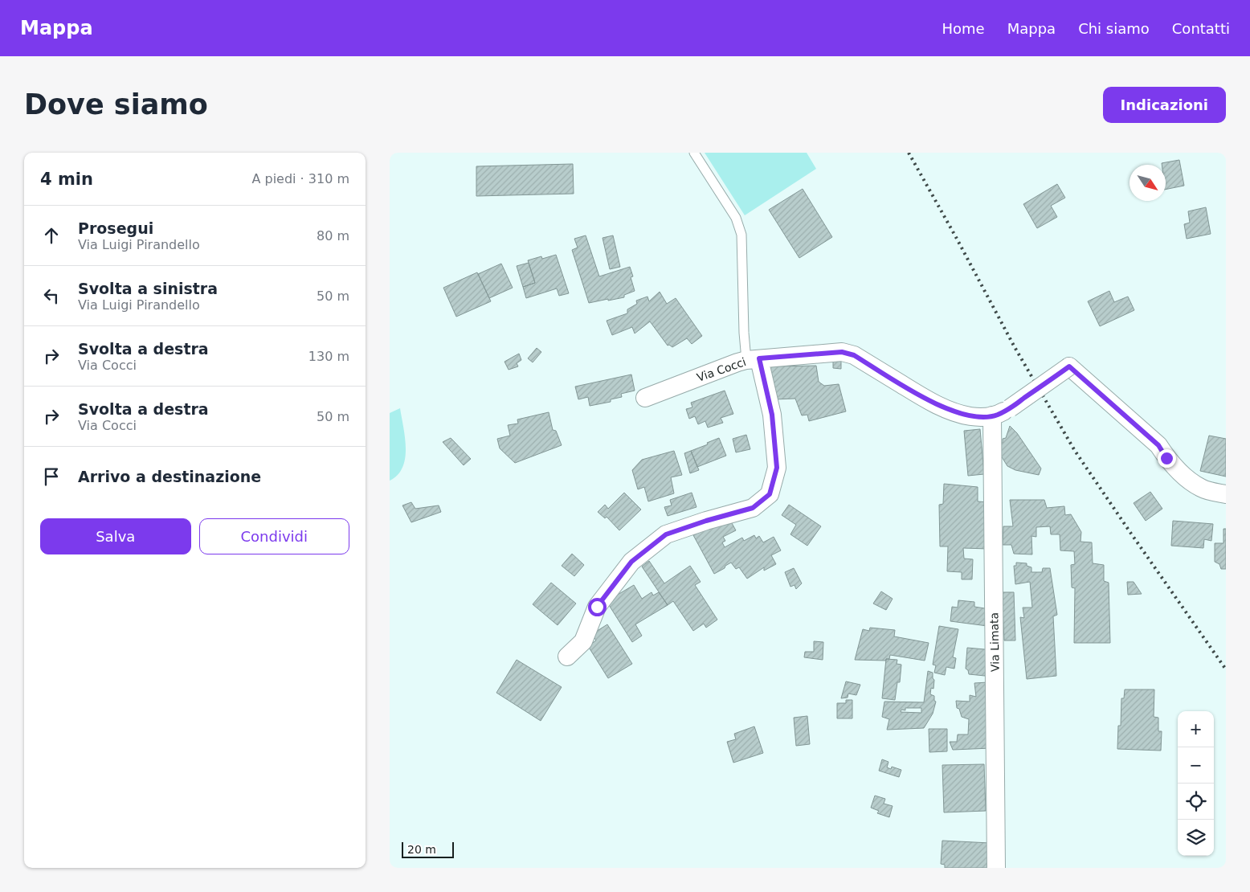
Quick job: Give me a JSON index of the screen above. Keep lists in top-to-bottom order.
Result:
{
  "streets": {
    "street": ["Via Cocci", "Via Limata"]
  },
  "crossings": [
    ["Via Cocci", "Via Limata"]
  ],
  "scale_bar": "20 m",
  "north": "bottom right",
  "page": {
    "header": "Mappa",
    "nav": [
      "Home",
      "Mappa",
      "Chi siamo",
      "Contatti"
    ],
    "buttons": [
      "Indicazioni",
      ["Salva", "Condividi"]
    ],
    "title": "Dove siamo",
    "heading": ["4 min", "A piedi · 310 m"],
    "list": [
      ["Prosegui", "Via Luigi Pirandello", "80 m"],
      ["Svolta a sinistra", "Via Luigi Pirandello", "50 m"],
      ["Svolta a destra", "Via Cocci", "130 m"],
      ["Svolta a destra", "Via Cocci", "50 m"],
      "Arrivo a destinazione"
    ],
    "map_buttons": ["+", "−"],
    "scale": "20 m"
  }
}
